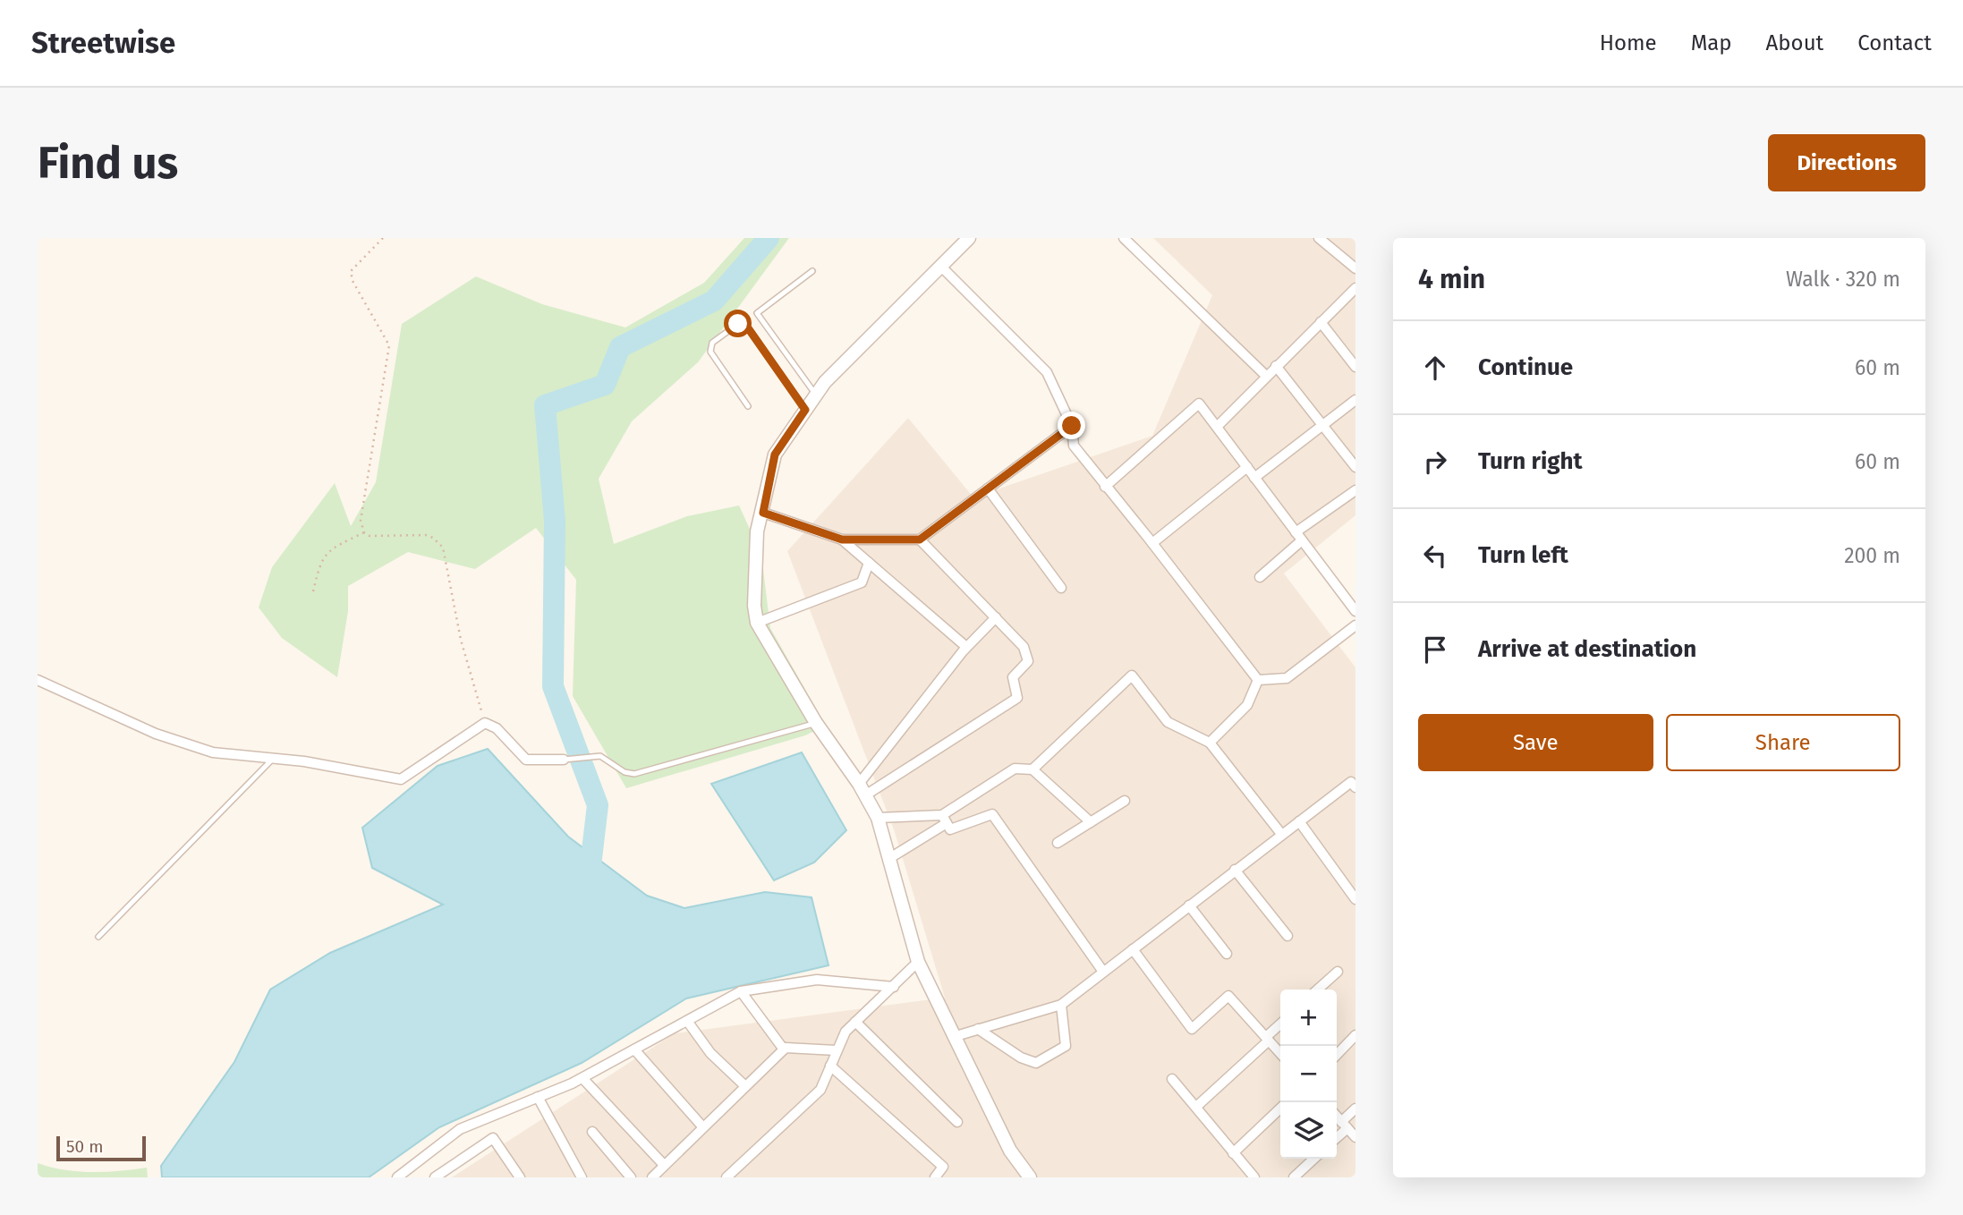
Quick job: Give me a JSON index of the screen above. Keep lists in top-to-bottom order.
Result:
{
  "scale_bar": "50 m",
  "page": {
    "header": "Streetwise",
    "nav": [
      "Home",
      "Map",
      "About",
      "Contact"
    ],
    "buttons": [
      "Directions",
      ["Save", "Share"]
    ],
    "title": "Find us",
    "heading": ["4 min", "Walk · 320 m"],
    "list": [
      ["Continue", "60 m"],
      ["Turn right", "60 m"],
      ["Turn left", "200 m"],
      "Arrive at destination"
    ],
    "map_buttons": ["+", "−"],
    "scale": "50 m"
  }
}
